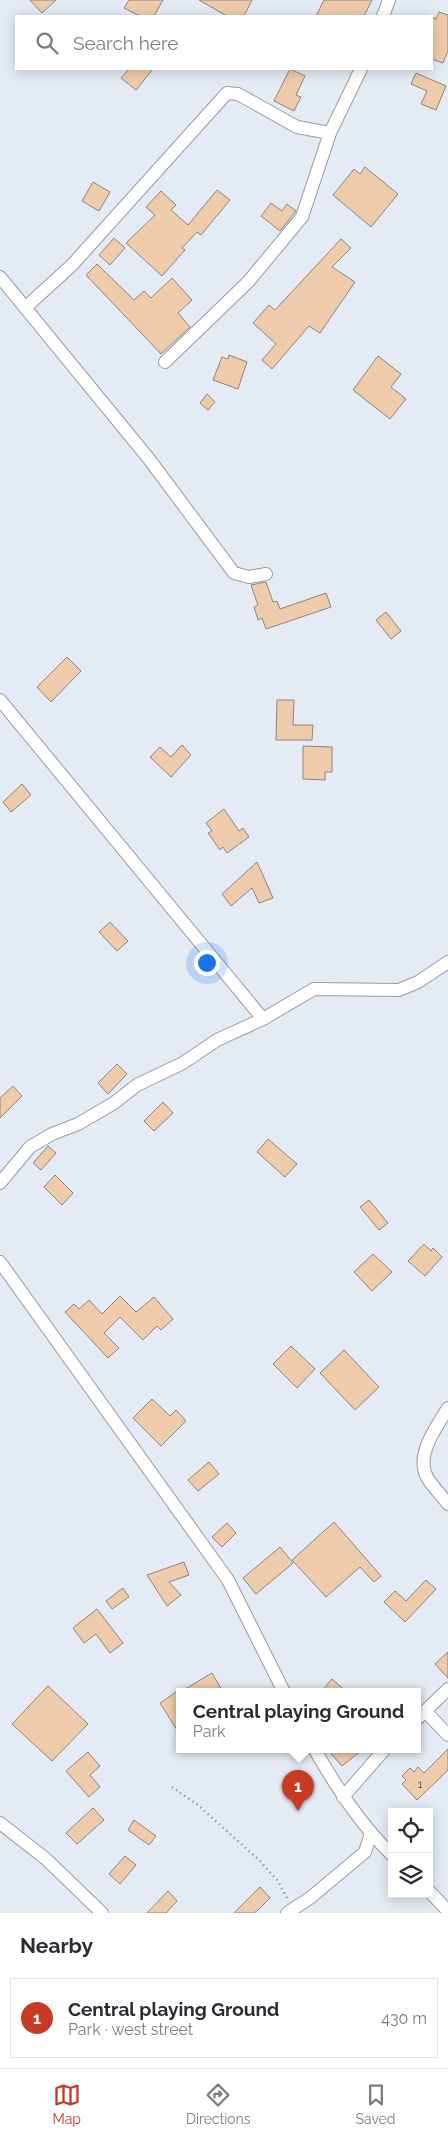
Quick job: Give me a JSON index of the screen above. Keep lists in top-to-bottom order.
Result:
{
  "house_numbers": ["1"],
  "page": {
    "search": "Search here",
    "popup": ["Central playing Ground", "Park"],
    "pins": "1",
    "heading": "Nearby",
    "list": [
      {
        "mark": "1",
        "name": "Central playing Ground",
        "note": "Park · west street",
        "value": "430 m"
      }
    ],
    "nav": ["Map", "Directions", "Saved"]
  }
}
